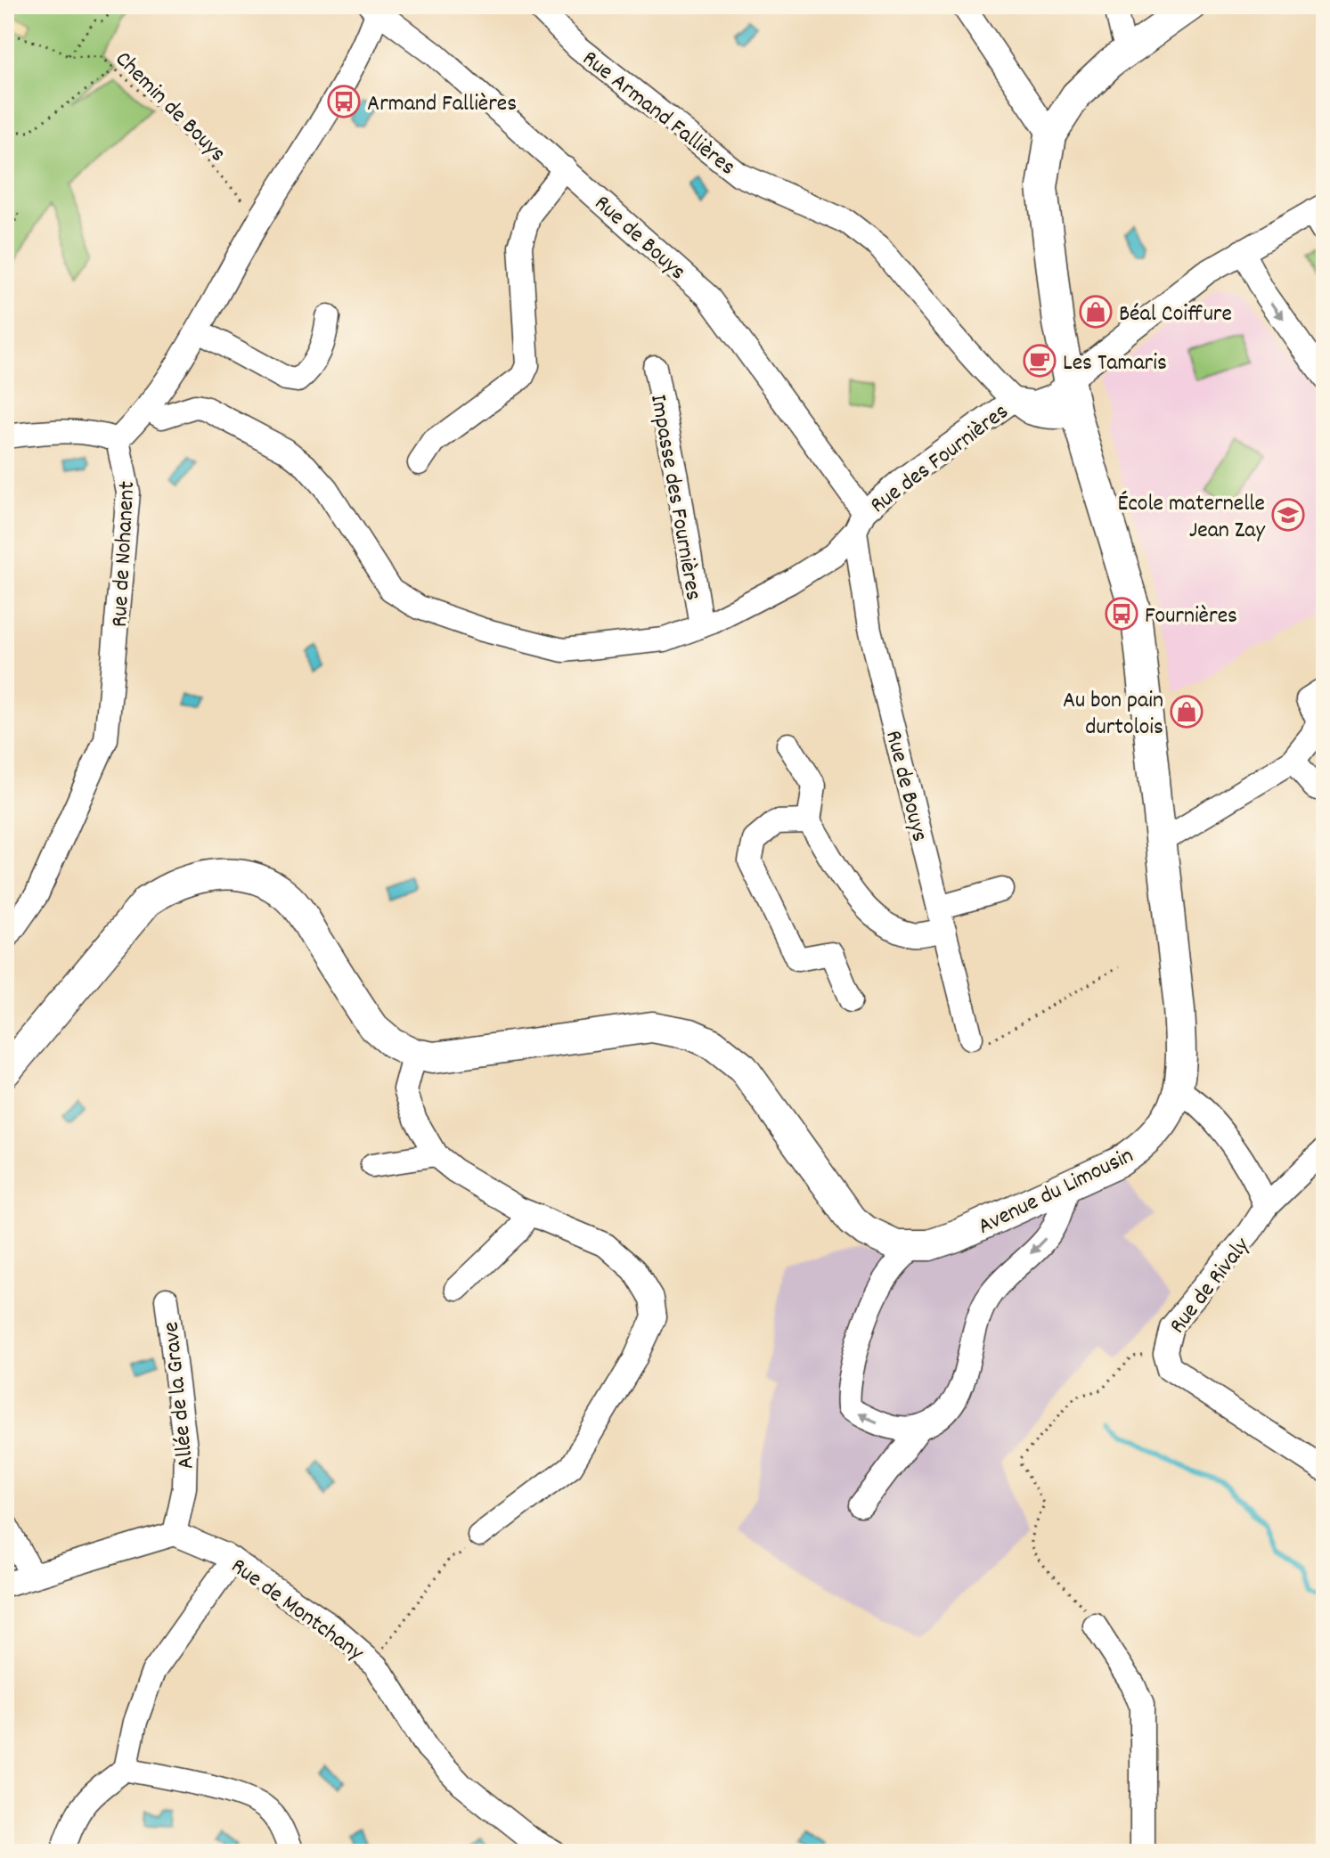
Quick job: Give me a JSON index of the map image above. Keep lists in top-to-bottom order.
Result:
{
  "streets": {
    "main road": ["Avenue du Limousin"],
    "street": [
      "Rue Armand Fallières",
      "Rue de Bouys",
      "Rue des Fournières",
      "Impasse des Fournières",
      "Rue de Nohanent",
      "Rue de Rivaly",
      "Allée de la Grave",
      "Rue de Montchany"
    ],
    "path": ["Chemin de Bouys"]
  },
  "crossings": [
    ["Rue Armand Fallières", "Rue des Fournières"],
    ["Rue Armand Fallières", "Avenue du Limousin"],
    ["Rue de Bouys", "Rue des Fournières"],
    ["Rue des Fournières", "Impasse des Fournières"],
    ["Allée de la Grave", "Rue de Montchany"]
  ],
  "places": {
    "bus stop": ["Armand Fallières", "Fournières"],
    "shop": ["Béal Coiffure", "Au bon pain durtolois"],
    "cafe": ["Les Tamaris"],
    "school or university": ["École maternelle Jean Zay"]
  }
}
